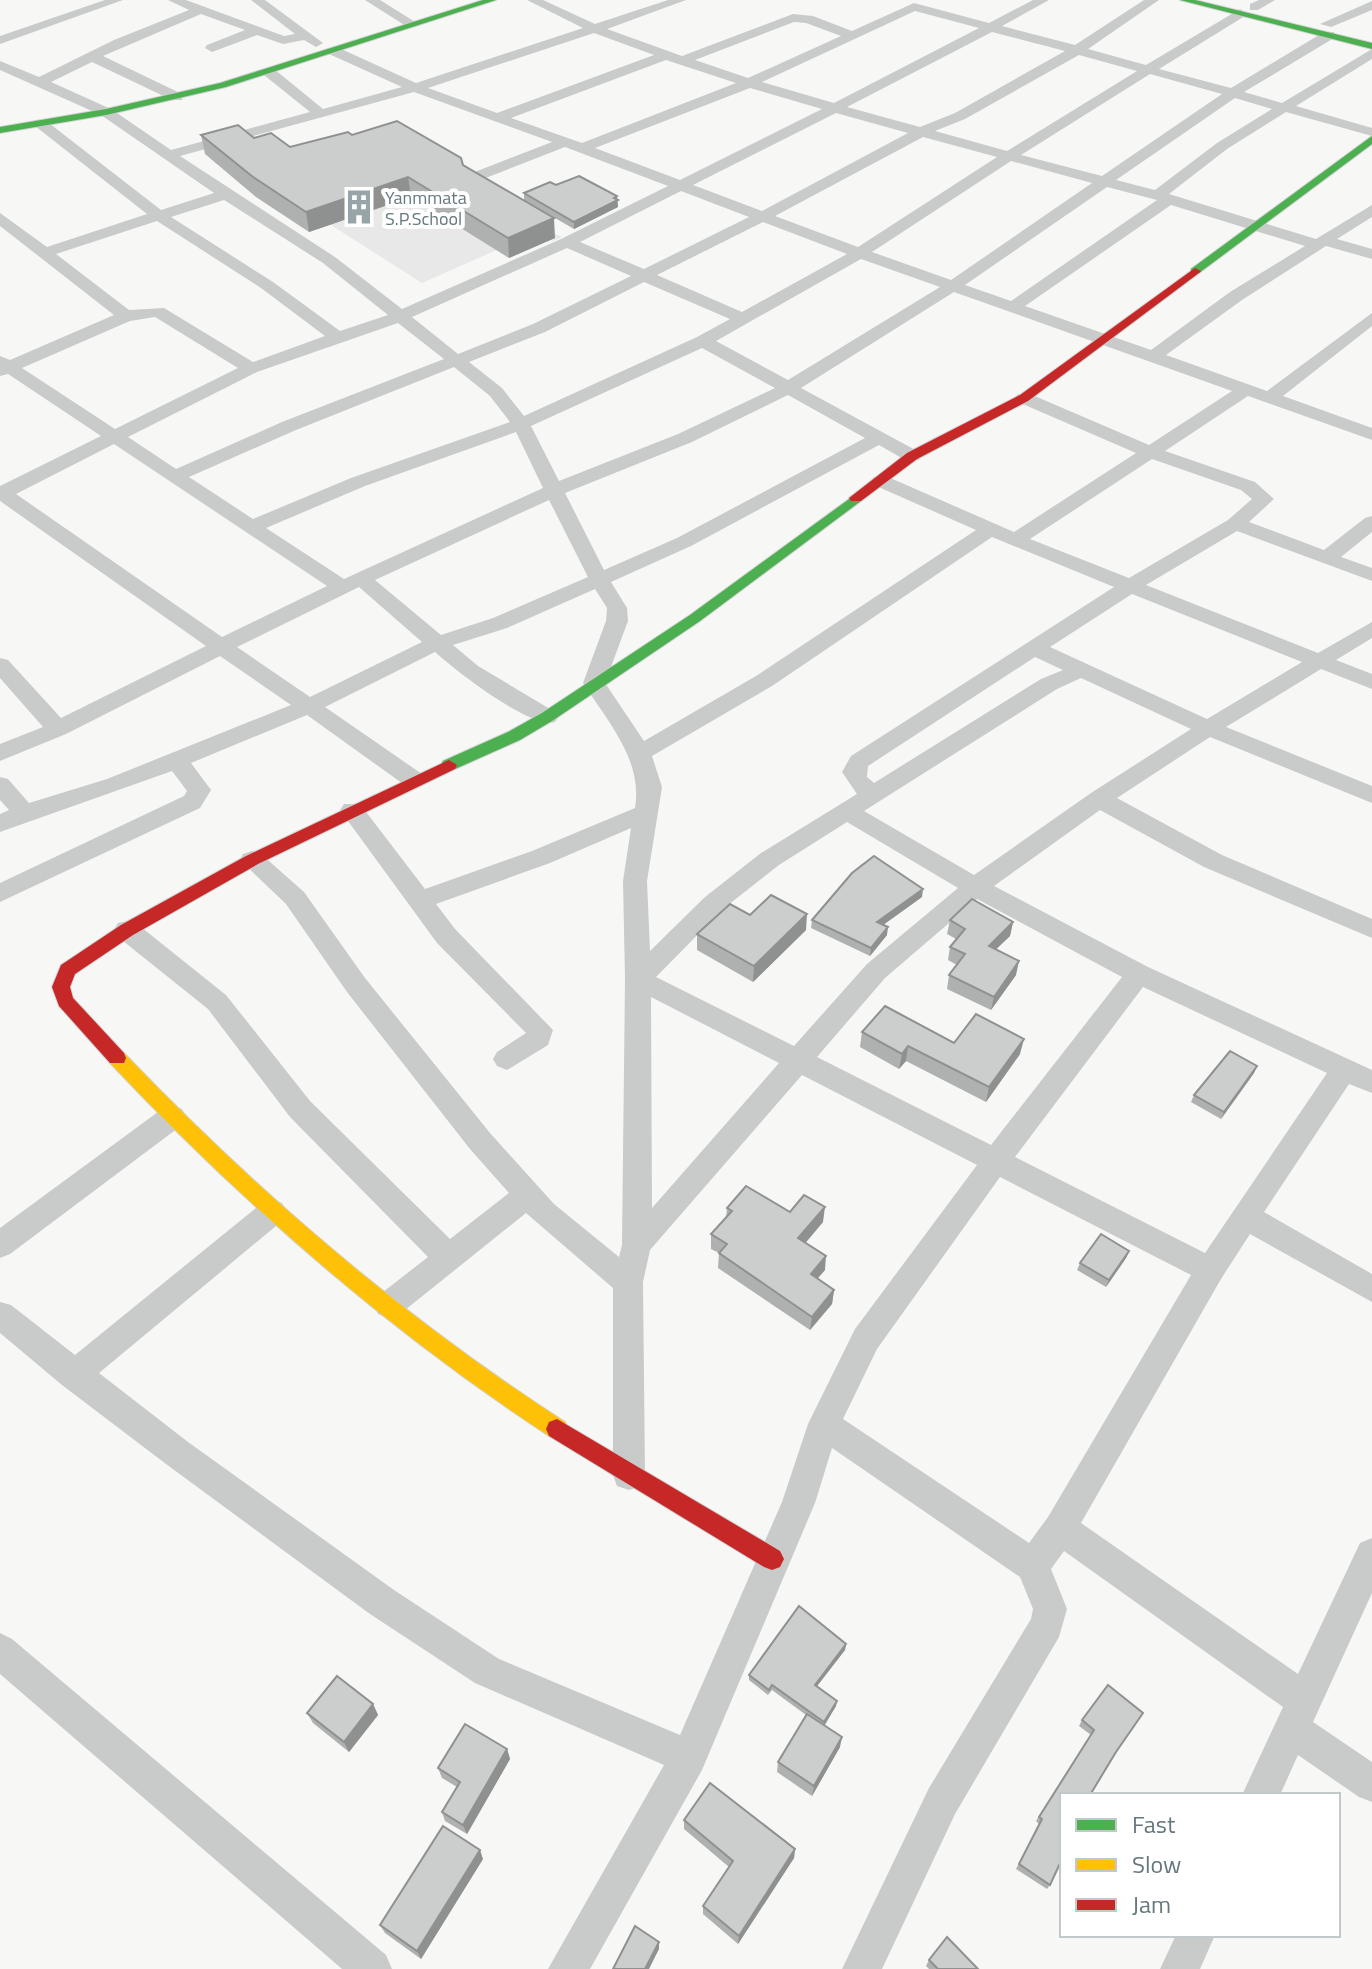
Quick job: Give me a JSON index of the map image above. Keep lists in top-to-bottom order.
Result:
{
  "places": {
    "building": ["Yanmmata S.P.School"]
  },
  "legend": ["Fast", "Slow", "Jam"]
}
